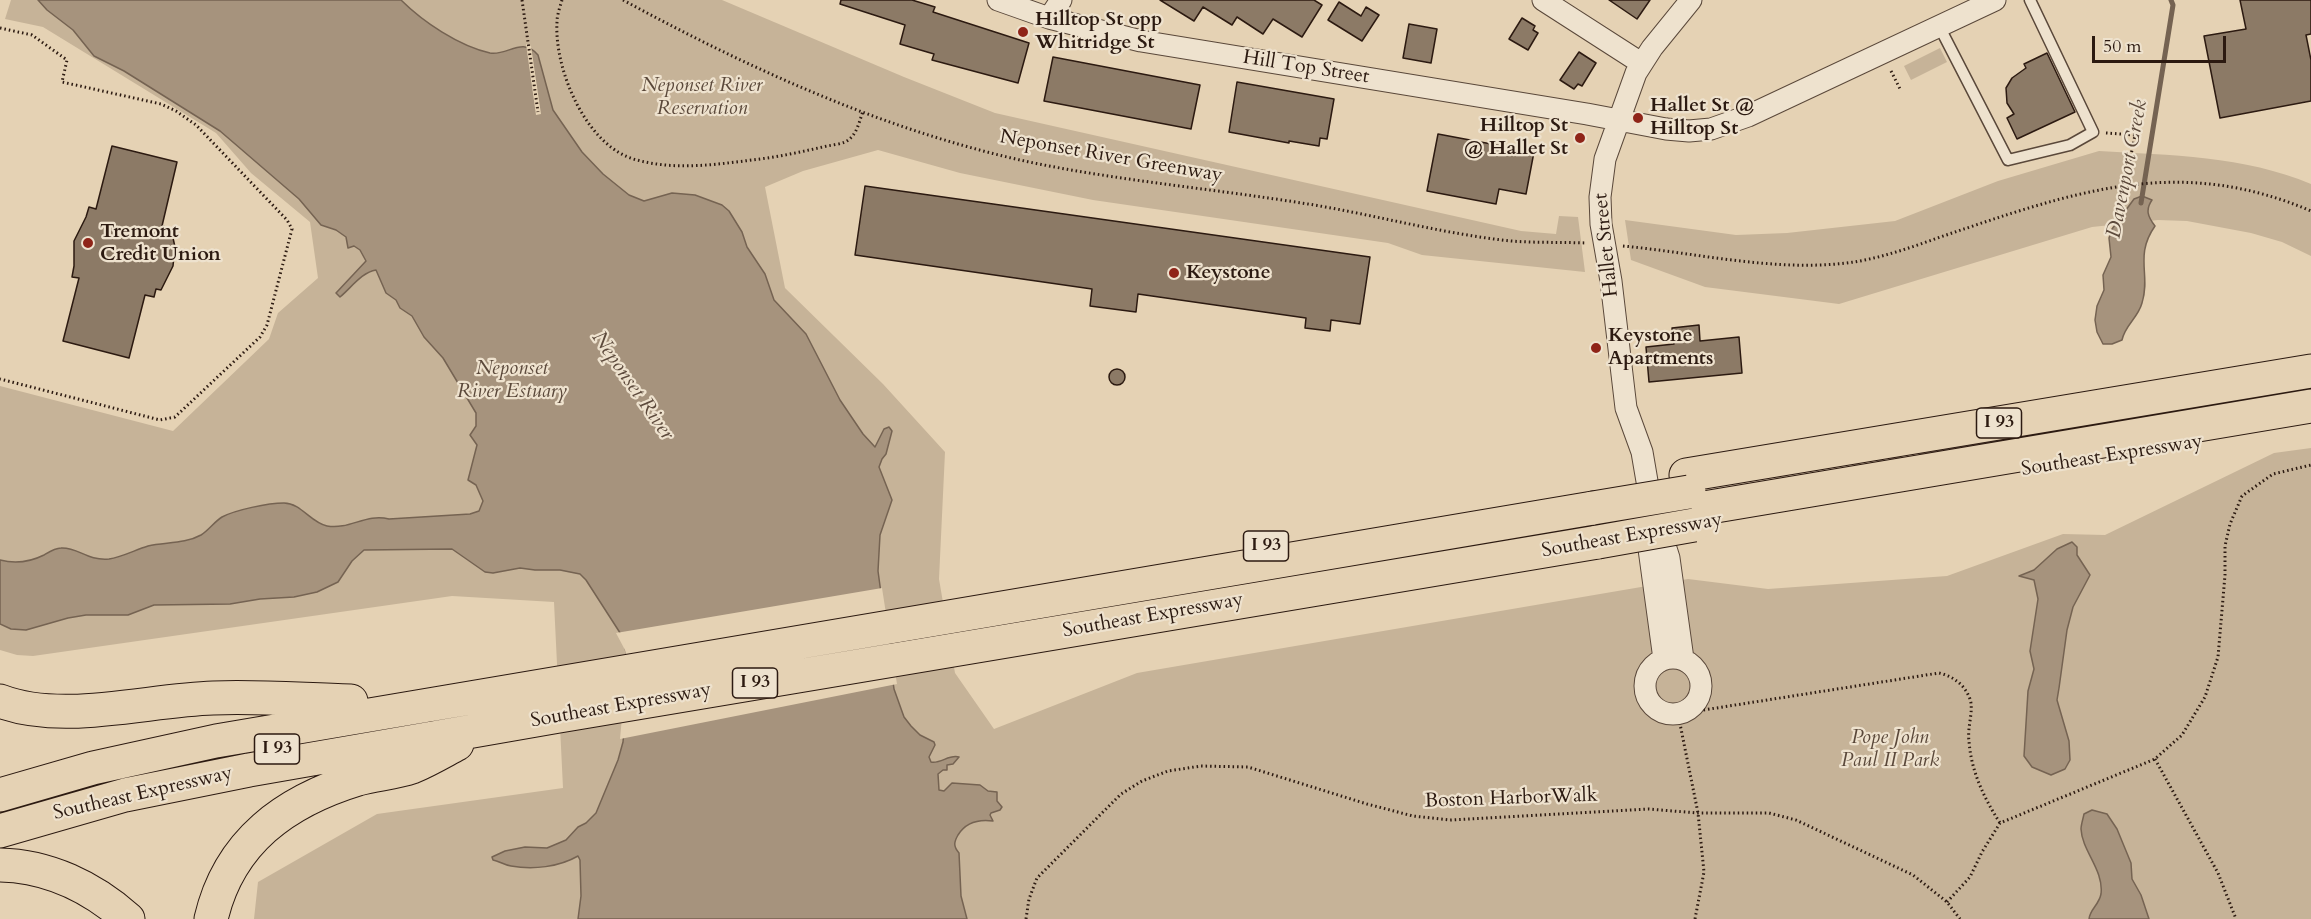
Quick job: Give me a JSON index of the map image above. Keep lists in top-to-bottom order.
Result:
{
  "streets": {
    "highway": ["I 93", "Southeast Expressway"],
    "street": ["Hill Top Street", "Hallet Street"],
    "path": ["Neponset River Greenway", "Boston HarborWalk"]
  },
  "crossings": [
    ["Hill Top Street", "Hallet Street"],
    ["I 93", "Southeast Expressway"]
  ],
  "water": ["Davenport Creek", "Neponset River"],
  "parks": ["Neponset River Reservation", "Neponset River Estuary", "Pope John Paul II Park"],
  "places": [
    "Hilltop St opp Whitridge St",
    "Hallet St @ Hilltop St",
    "Hilltop St @ Hallet St",
    "Tremont Credit Union",
    "Keystone",
    "Keystone Apartments"
  ],
  "scale_bar": "50 m"
}
